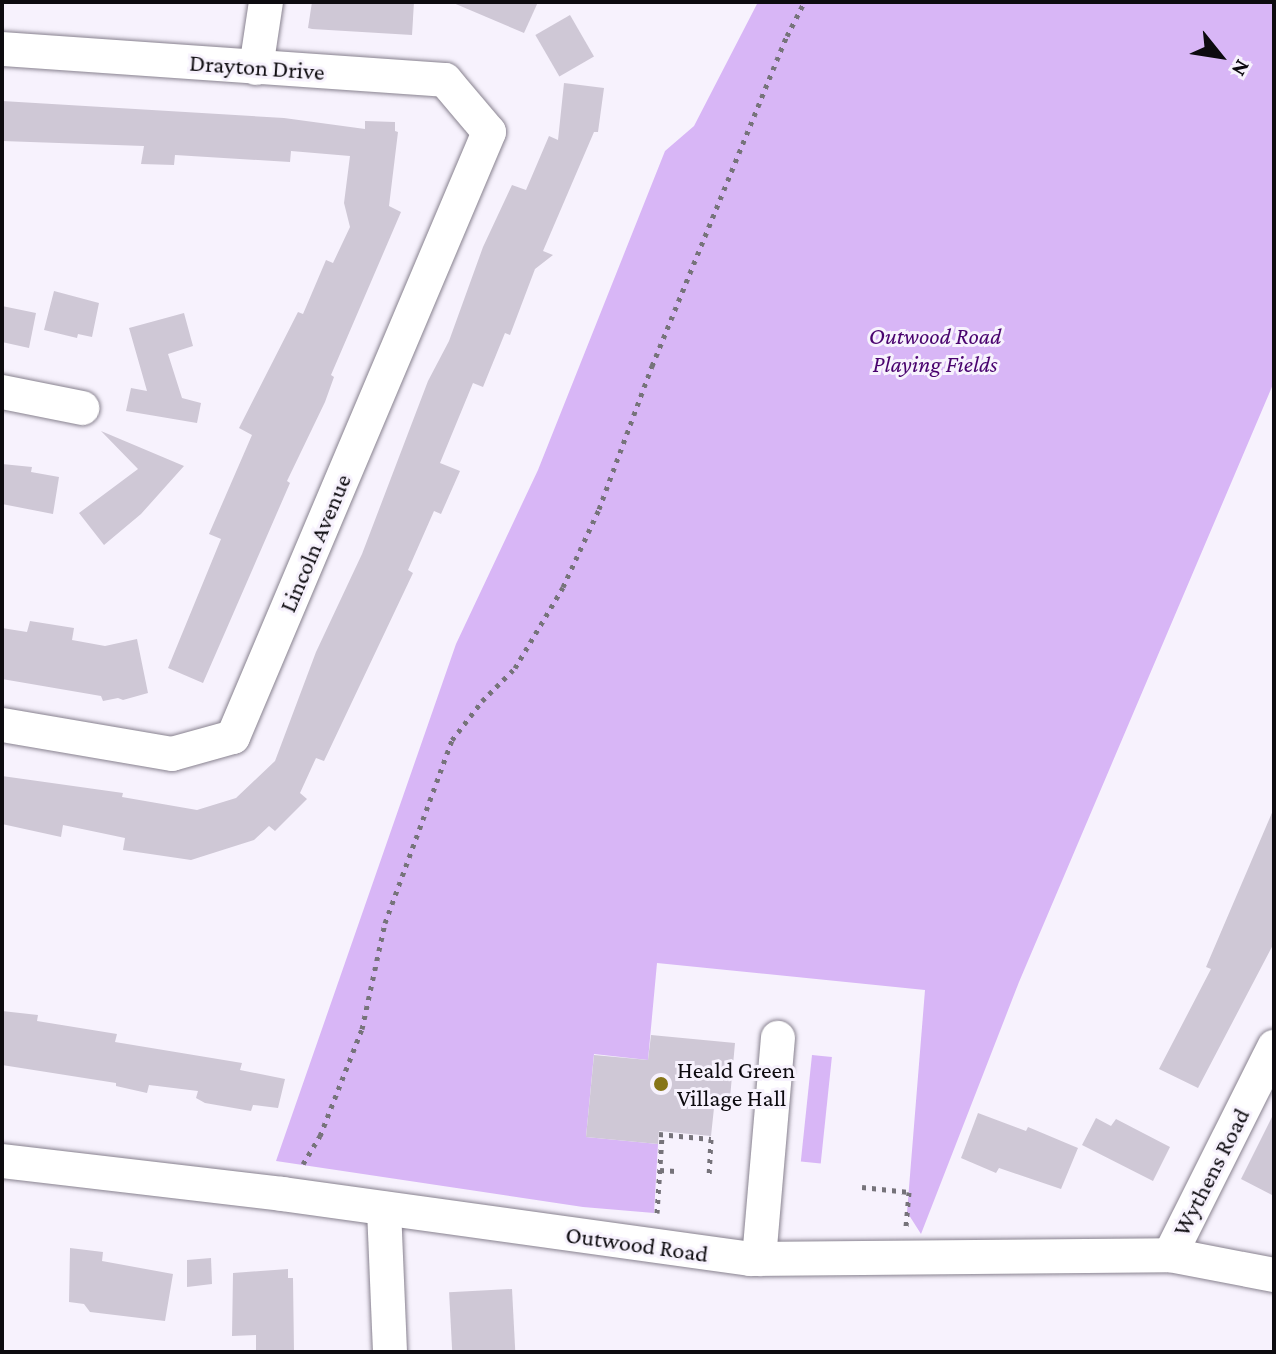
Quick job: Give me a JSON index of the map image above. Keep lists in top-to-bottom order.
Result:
{
  "streets": {
    "street": [
      "Drayton Drive",
      "Lincoln Avenue",
      "Wythens Road",
      "Outwood Road"
    ]
  },
  "crossings": [
    ["Drayton Drive", "Lincoln Avenue"],
    ["Wythens Road", "Outwood Road"]
  ],
  "parks": ["Outwood Road Playing Fields"],
  "places": ["Heald Green Village Hall"],
  "north": "bottom right"
}
